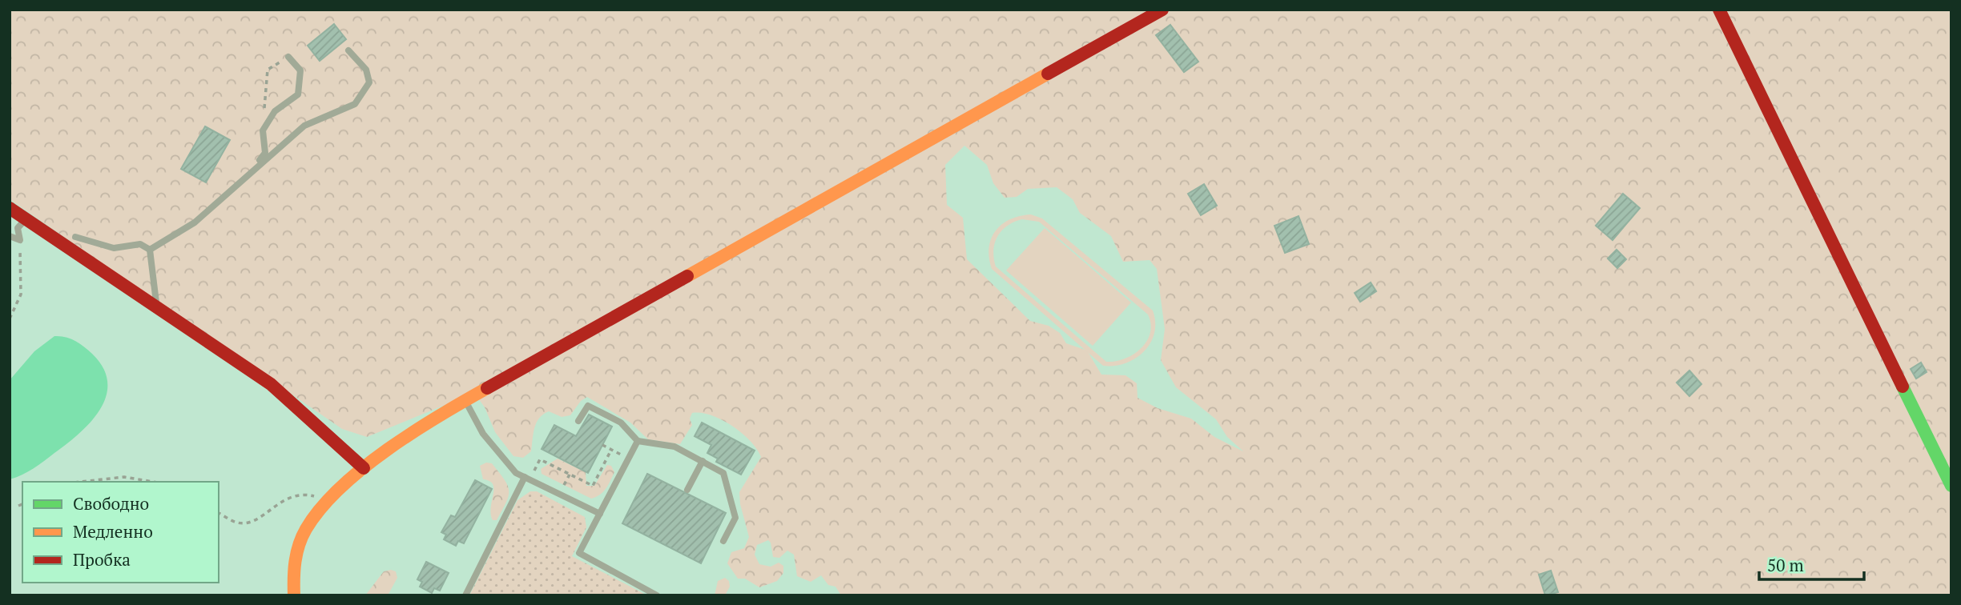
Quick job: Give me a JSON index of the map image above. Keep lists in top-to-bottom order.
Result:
{
  "legend": ["Свободно", "Медленно", "Пробка"],
  "scale_bar": "50 m"
}
